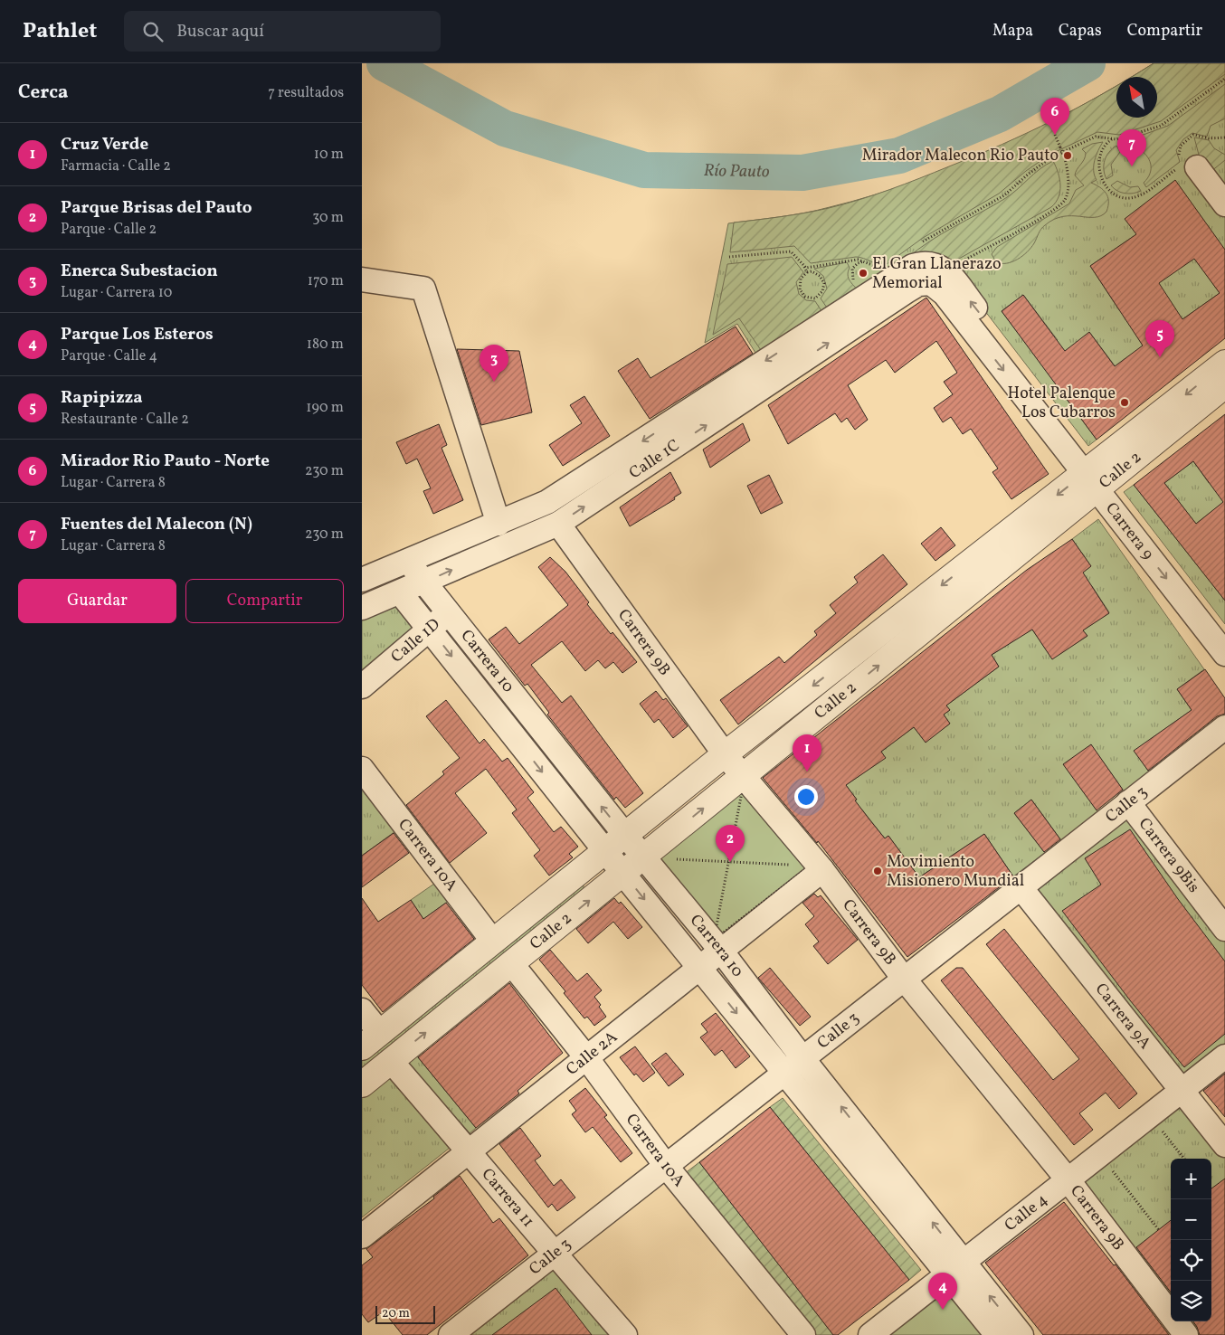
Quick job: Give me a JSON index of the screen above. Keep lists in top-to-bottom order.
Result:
{
  "streets": {
    "street": [
      "Calle 1C",
      "Calle 2",
      "Carrera 9",
      "Calle 1D",
      "Carrera 9B",
      "Carrera 10",
      "Calle 3",
      "Carrera 10A",
      "Carrera 9Bis",
      "Carrera 9A",
      "Calle 2A",
      "Carrera 11",
      "Calle 4"
    ]
  },
  "crossings": [
    ["Calle 1C", "Carrera 9"],
    ["Calle 1C", "Carrera 9B"],
    ["Calle 1C", "Carrera 10"],
    ["Calle 2", "Carrera 9"],
    ["Calle 2", "Carrera 9B"],
    ["Calle 2", "Carrera 10"],
    ["Calle 2", "Carrera 10A"],
    ["Calle 2", "Carrera 11"],
    ["Calle 1D", "Carrera 10"],
    ["Carrera 9B", "Calle 3"],
    ["Carrera 9B", "Calle 2A"],
    ["Carrera 9B", "Calle 4"],
    ["Carrera 10", "Calle 3"],
    ["Carrera 10", "Calle 2A"],
    ["Carrera 10", "Calle 4"],
    ["Calle 3", "Carrera 10A"],
    ["Calle 3", "Carrera 9Bis"],
    ["Calle 3", "Carrera 9A"],
    ["Calle 3", "Carrera 11"],
    ["Carrera 10A", "Calle 2A"],
    ["Carrera 9A", "Calle 4"],
    ["Calle 2A", "Carrera 11"]
  ],
  "water": ["Río Pauto"],
  "places": [
    "Mirador Malecon Rio Pauto",
    "El Gran Llanerazo Memorial",
    "Hotel Palenque Los Cubarros",
    "Movimiento Misionero Mundial"
  ],
  "scale_bar": "20 m",
  "north": "top left",
  "page": {
    "header": "Pathlet",
    "search": "Buscar aquí",
    "nav": ["Mapa", "Capas", "Compartir"],
    "heading": ["Cerca", "7 resultados"],
    "pins": [
      "6",
      "7",
      "5",
      "3",
      "1",
      "2",
      "4"
    ],
    "list": [
      {
        "mark": "1",
        "name": "Cruz Verde",
        "note": "Farmacia · Calle 2",
        "value": "10 m"
      },
      {
        "mark": "2",
        "name": "Parque Brisas del Pauto",
        "note": "Parque · Calle 2",
        "value": "30 m"
      },
      {
        "mark": "3",
        "name": "Enerca Subestacion",
        "note": "Lugar · Carrera 10",
        "value": "170 m"
      },
      {
        "mark": "4",
        "name": "Parque Los Esteros",
        "note": "Parque · Calle 4",
        "value": "180 m"
      },
      {
        "mark": "5",
        "name": "Rapipizza",
        "note": "Restaurante · Calle 2",
        "value": "190 m"
      },
      {
        "mark": "6",
        "name": "Mirador Rio Pauto - Norte",
        "note": "Lugar · Carrera 8",
        "value": "230 m"
      },
      {
        "mark": "7",
        "name": "Fuentes del Malecon (N)",
        "note": "Lugar · Carrera 8",
        "value": "230 m"
      }
    ],
    "buttons": ["Guardar", "Compartir"],
    "map_buttons": ["+", "−"],
    "scale": "20 m"
  }
}
